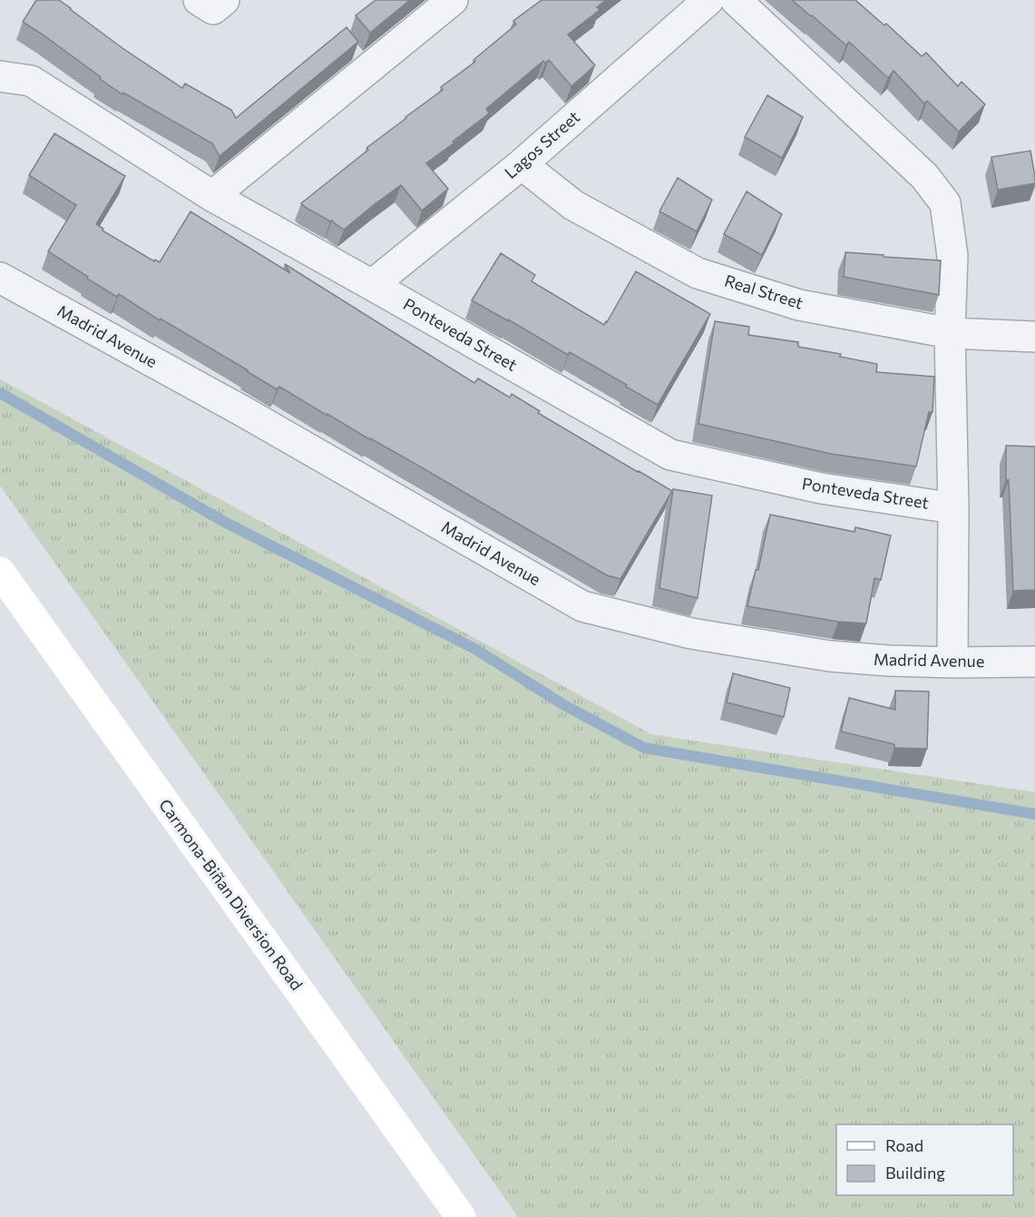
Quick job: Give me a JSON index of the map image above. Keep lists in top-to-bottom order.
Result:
{
  "streets": {
    "main road": ["Carmona-Biñan Diversion Road"],
    "street": [
      "Lagos Street",
      "Real Street",
      "Ponteveda Street",
      "Madrid Avenue"
    ]
  },
  "crossings": [
    ["Lagos Street", "Real Street"],
    ["Lagos Street", "Ponteveda Street"]
  ],
  "legend": ["Road", "Building"]
}
